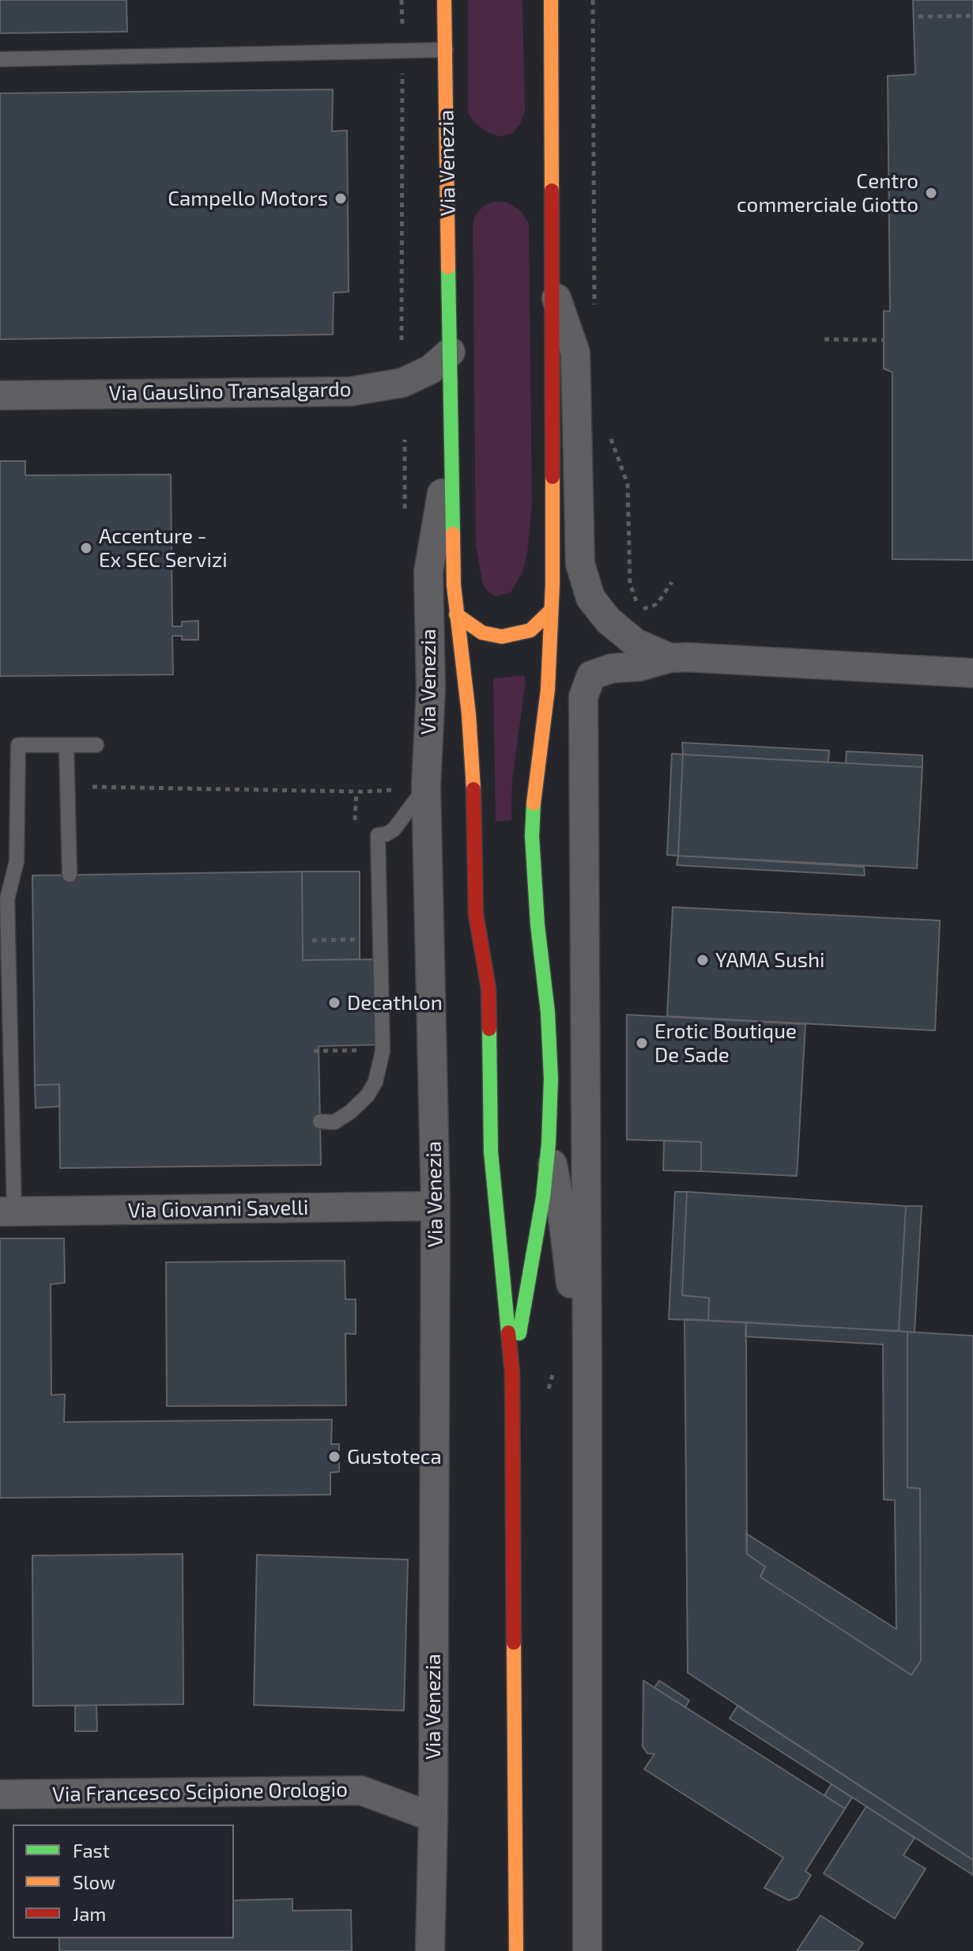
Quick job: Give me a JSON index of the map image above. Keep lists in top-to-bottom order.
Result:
{
  "streets": {
    "main road": ["Via Venezia"],
    "street": ["Via Gauslino Transalgardo", "Via Giovanni Savelli", "Via Francesco Scipione Orologio"]
  },
  "crossings": [
    ["Via Venezia", "Via Gauslino Transalgardo"],
    ["Via Venezia", "Via Giovanni Savelli"],
    ["Via Venezia", "Via Francesco Scipione Orologio"]
  ],
  "places": [
    "Centro commerciale Giotto",
    "Campello Motors",
    "Accenture - Ex SEC Servizi",
    "YAMA Sushi",
    "Decathlon",
    "Erotic Boutique De Sade",
    "Gustoteca"
  ],
  "legend": ["Fast", "Slow", "Jam"]
}
